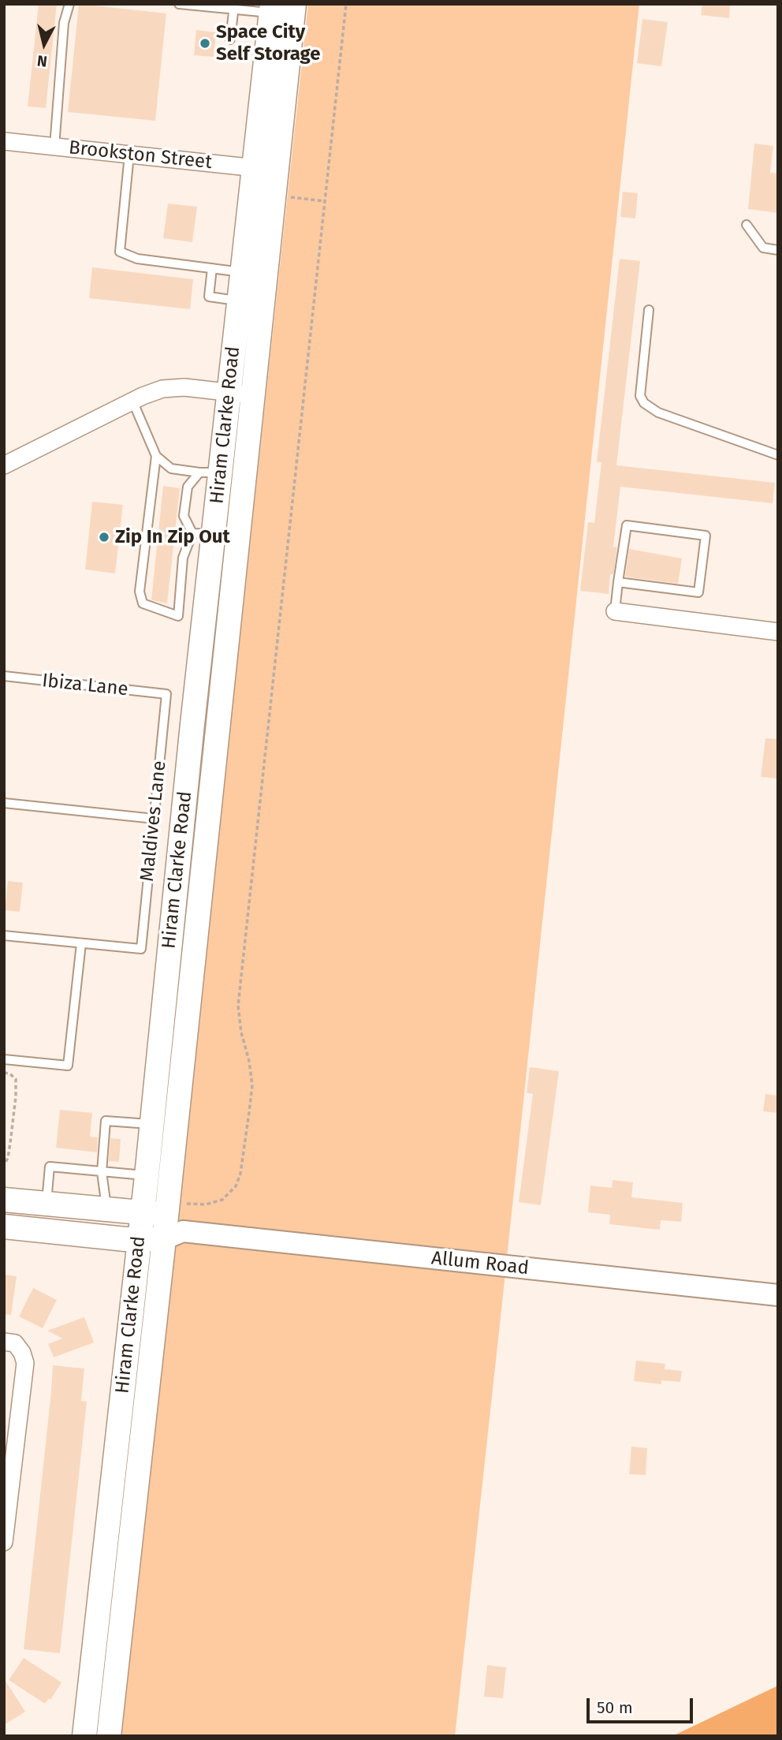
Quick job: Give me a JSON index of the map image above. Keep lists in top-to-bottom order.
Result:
{
  "streets": {
    "main road": ["Hiram Clarke Road"],
    "street": ["Brookston Street", "Allum Road"],
    "lane": ["Ibiza Lane", "Maldives Lane"]
  },
  "crossings": [
    ["Brookston Street", "Hiram Clarke Road"],
    ["Hiram Clarke Road", "Allum Road"],
    ["Ibiza Lane", "Maldives Lane"]
  ],
  "places": ["Space City Self Storage", "Zip In Zip Out"],
  "scale_bar": "50 m",
  "north": "bottom"
}
